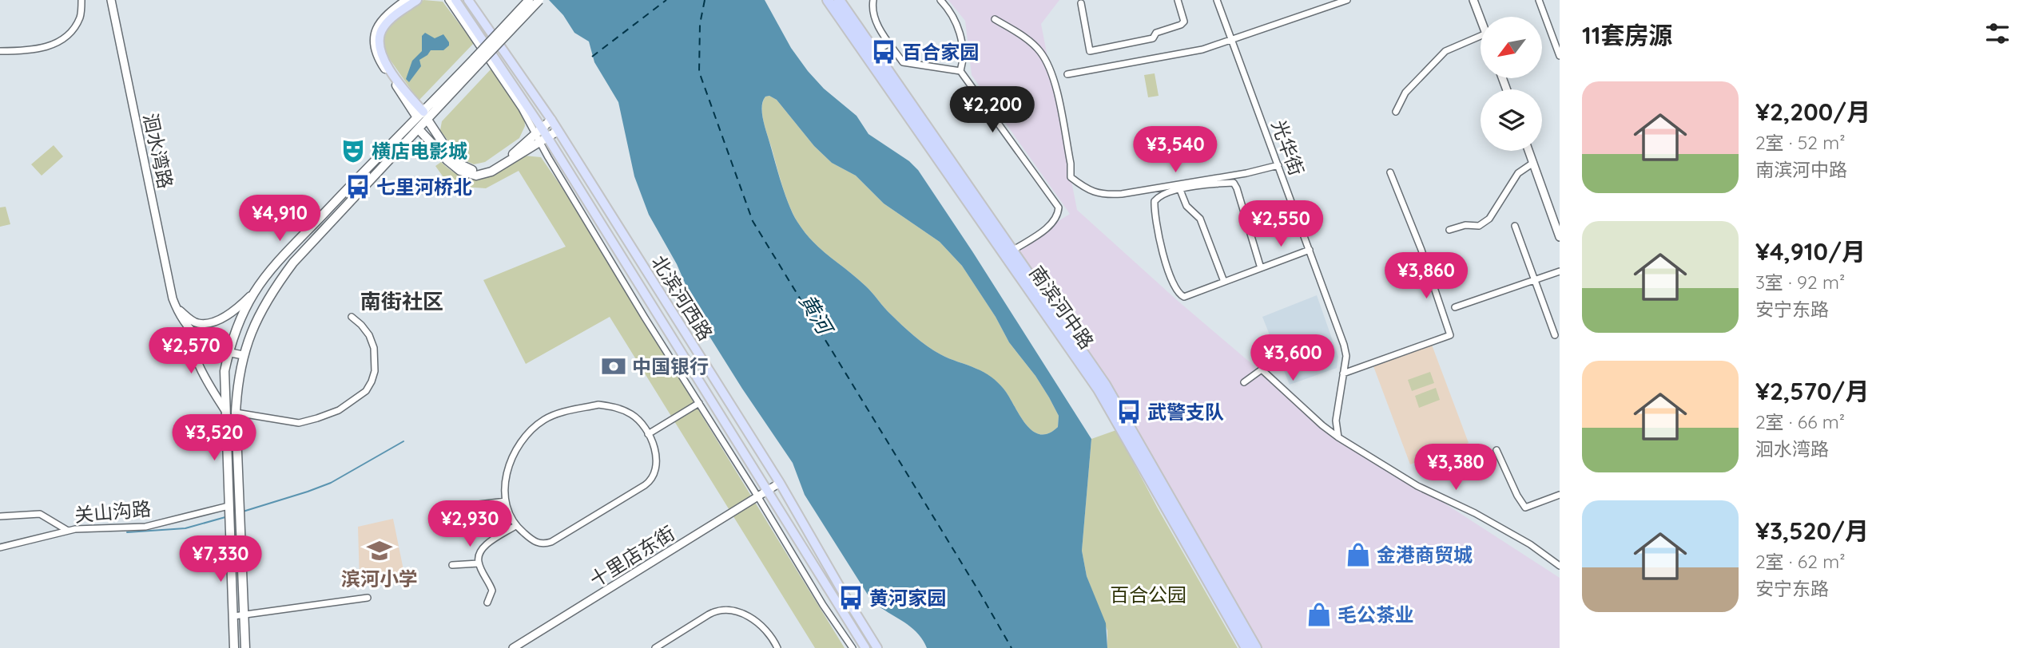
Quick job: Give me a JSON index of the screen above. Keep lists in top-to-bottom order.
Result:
{
  "streets": {
    "highway": ["南滨河中路"],
    "main road": ["北滨河西路"],
    "street": [
      "光华街",
      "洄水湾路",
      "关山沟路",
      "十里店东街"
    ]
  },
  "crossings": [
    ["北滨河西路", "十里店东街"]
  ],
  "districts": ["南街社区"],
  "water": ["黄河"],
  "parks": ["百合公园"],
  "places": {
    "bus stop": [
      "百合家园",
      "七里河桥北",
      "武警支队",
      "黄河家园"
    ],
    "theatre": ["横店电影城"],
    "bank": ["中国银行"],
    "school or university": ["滨河小学"],
    "shop": ["金港商贸城", "毛公茶业"]
  },
  "north": "bottom left",
  "page": {
    "heading": "11套房源",
    "list": [
      {
        "name": "¥2,200/月",
        "note": "2室 · 52 m² · 南滨河中路"
      },
      {
        "name": "¥4,910/月",
        "note": "3室 · 92 m² · 安宁东路"
      },
      {
        "name": "¥2,570/月",
        "note": "2室 · 66 m² · 洄水湾路"
      },
      {
        "name": "¥3,520/月",
        "note": "2室 · 62 m² · 安宁东路"
      }
    ],
    "price": [
      "¥2,200",
      "¥3,540",
      "¥4,910",
      "¥2,550",
      "¥3,860",
      "¥2,570",
      "¥3,600",
      "¥3,520",
      "¥3,380",
      "¥2,930",
      "¥7,330"
    ]
  }
}
